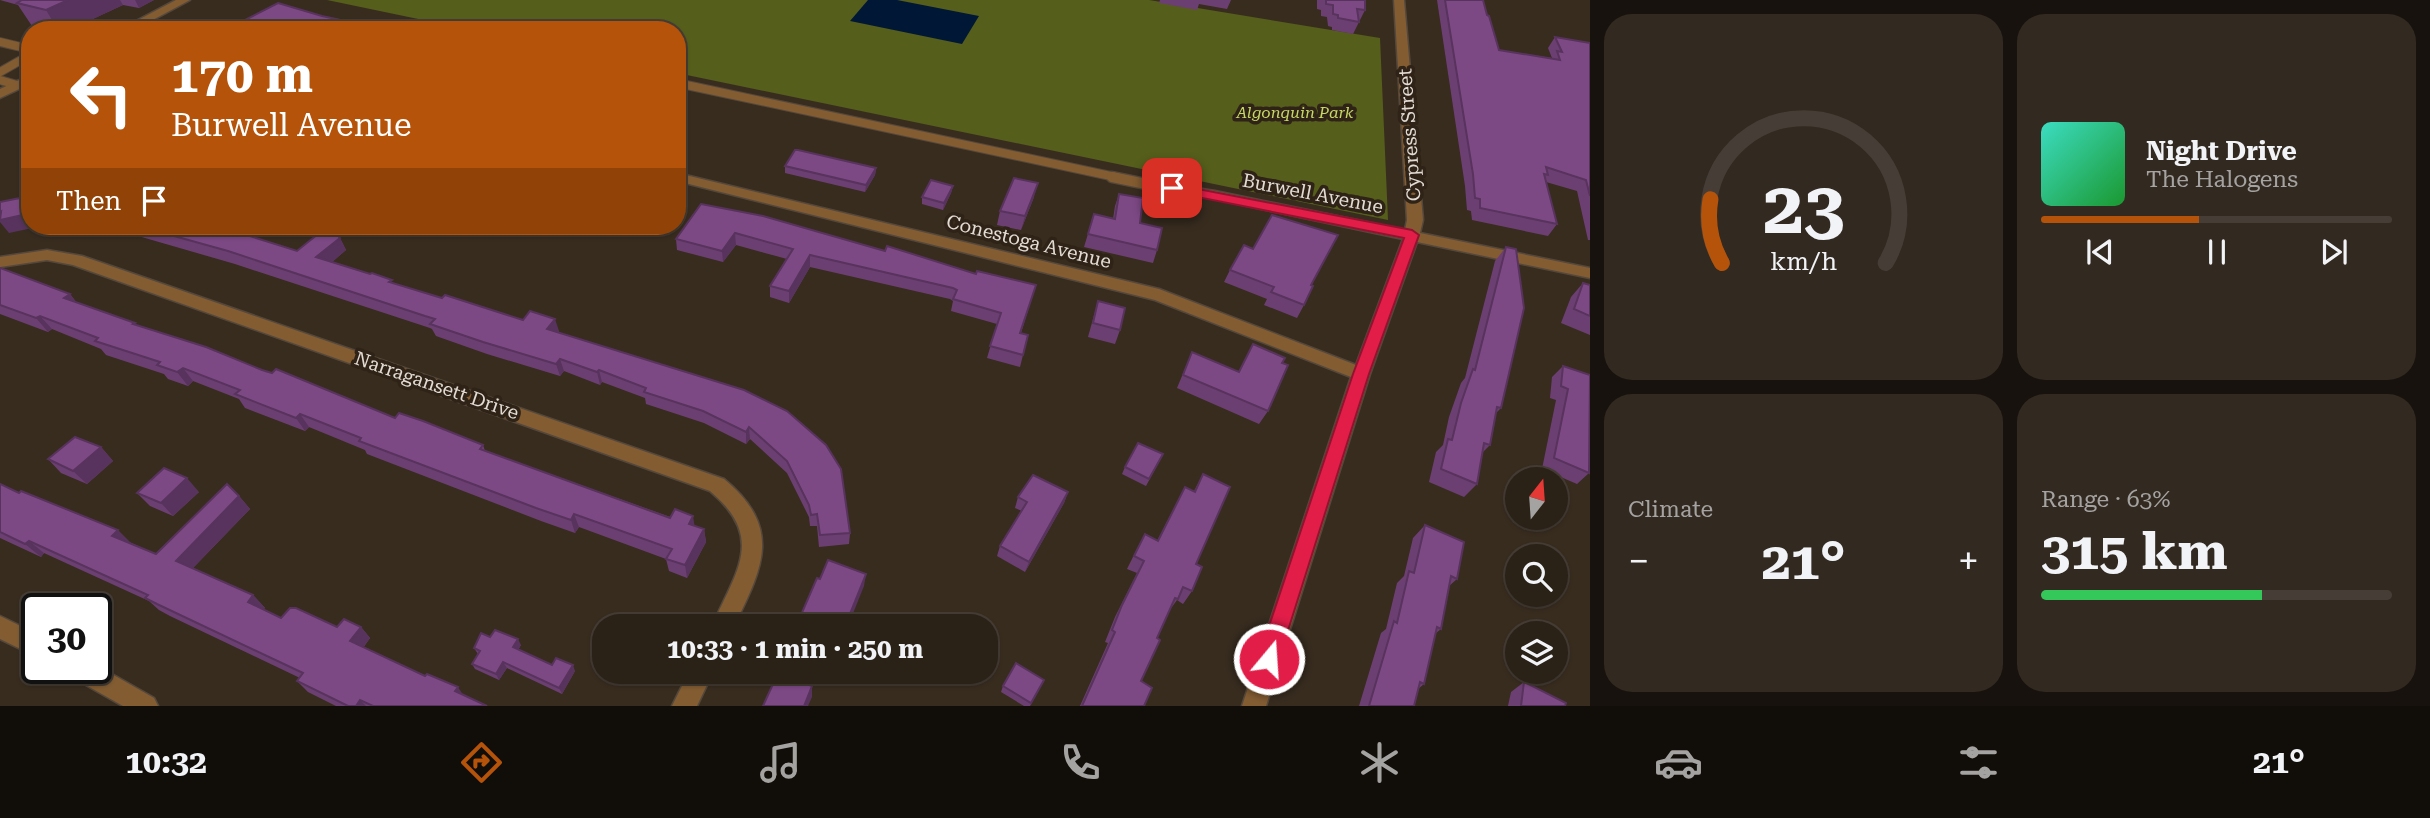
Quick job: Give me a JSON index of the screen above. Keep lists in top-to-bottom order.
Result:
{
  "streets": {
    "street": [
      "Cypress Street",
      "Burwell Avenue",
      "Conestoga Avenue",
      "Narragansett Drive"
    ]
  },
  "crossings": [
    ["Cypress Street", "Burwell Avenue"],
    ["Cypress Street", "Conestoga Avenue"]
  ],
  "parks": ["Algonquin Park"],
  "north": "top",
  "page": {
    "turn": ["170 m", "Burwell Avenue"],
    "song": ["Night Drive", "The Halogens"],
    "then": "Then",
    "tile": [
      "Climate",
      ["Range · 63%", "315 km"]
    ],
    "heat": ["−", "21°", "+"],
    "limit": "30",
    "trip": "10:33 · 1 min · 250 m",
    "tabs": ["10:32", "21°"],
    "gauge": ["23", "km/h"]
  }
}
